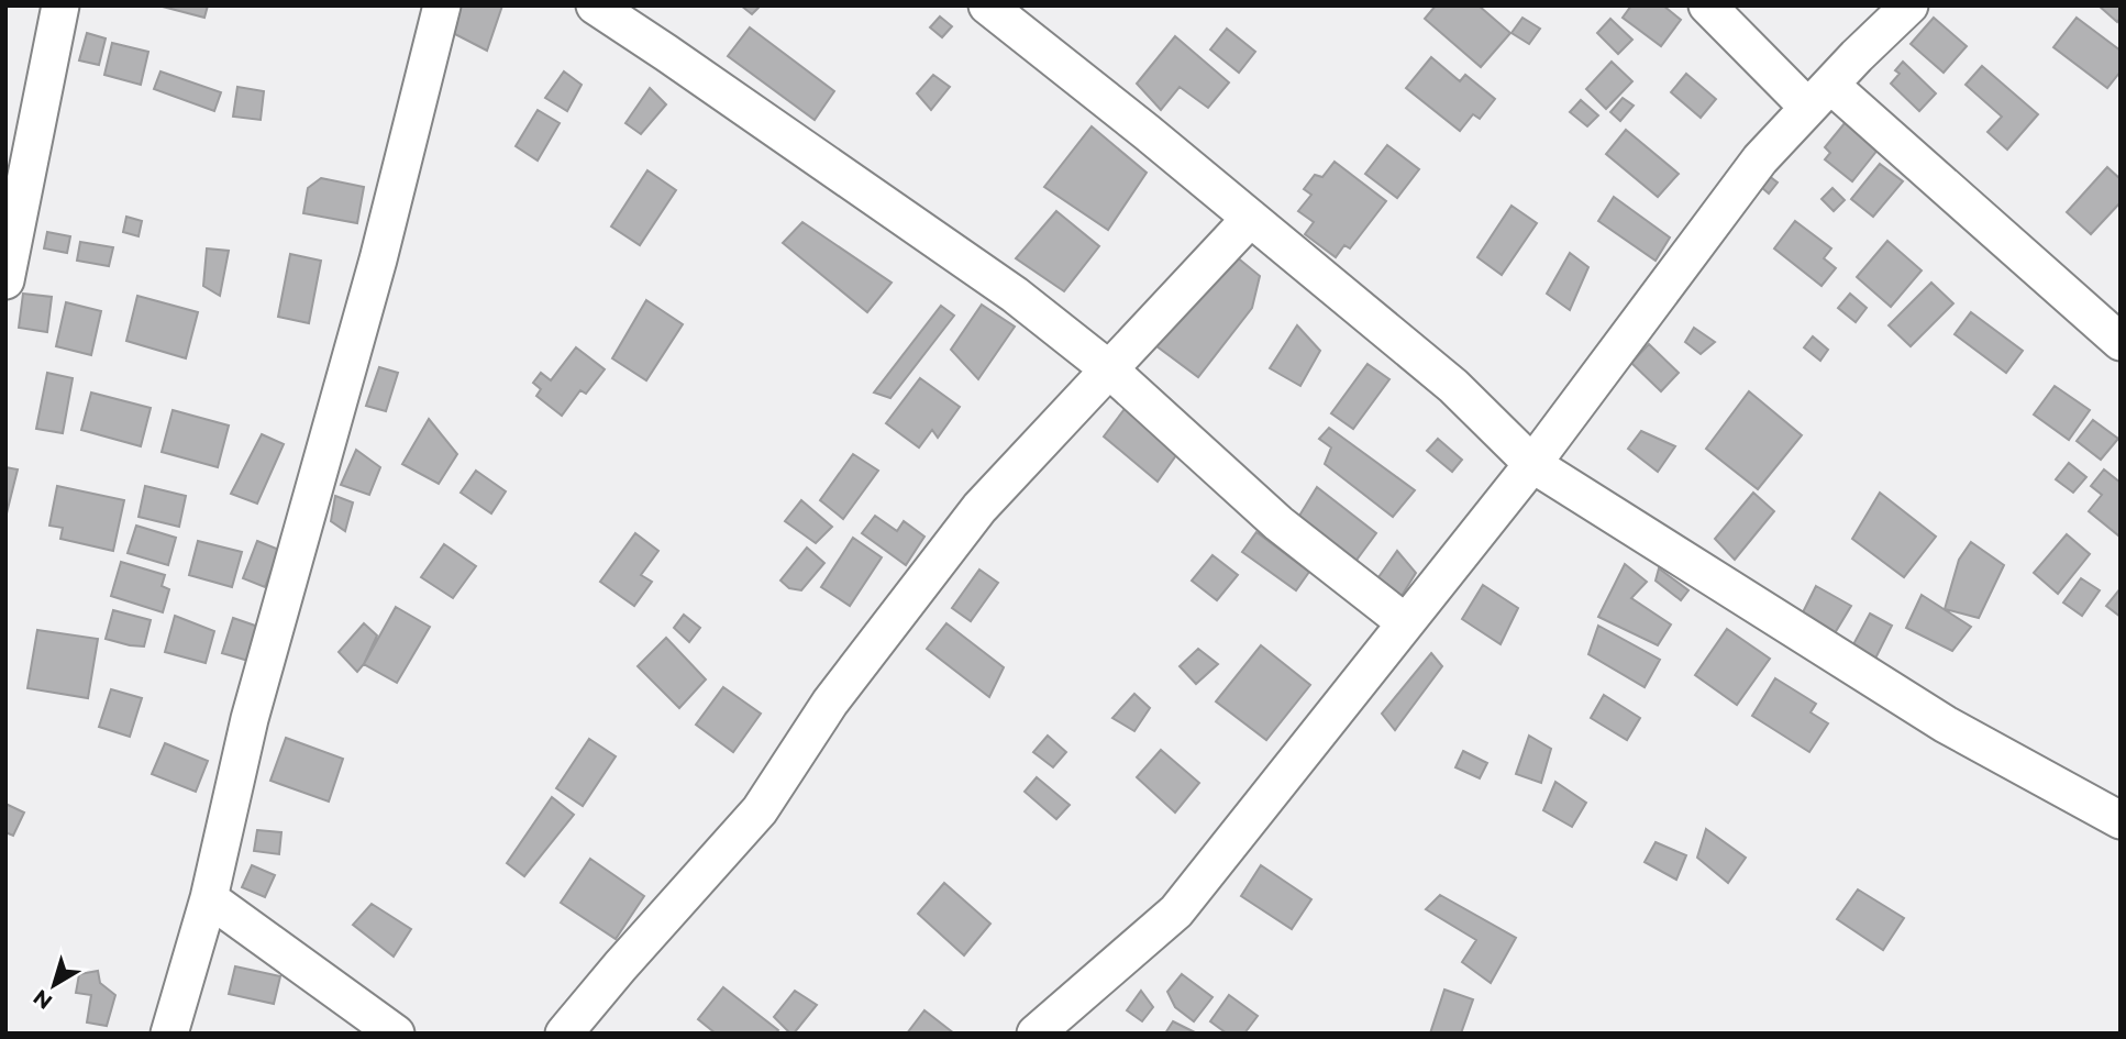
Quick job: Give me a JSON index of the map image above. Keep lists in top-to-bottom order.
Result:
{
  "north": "bottom left"
}
